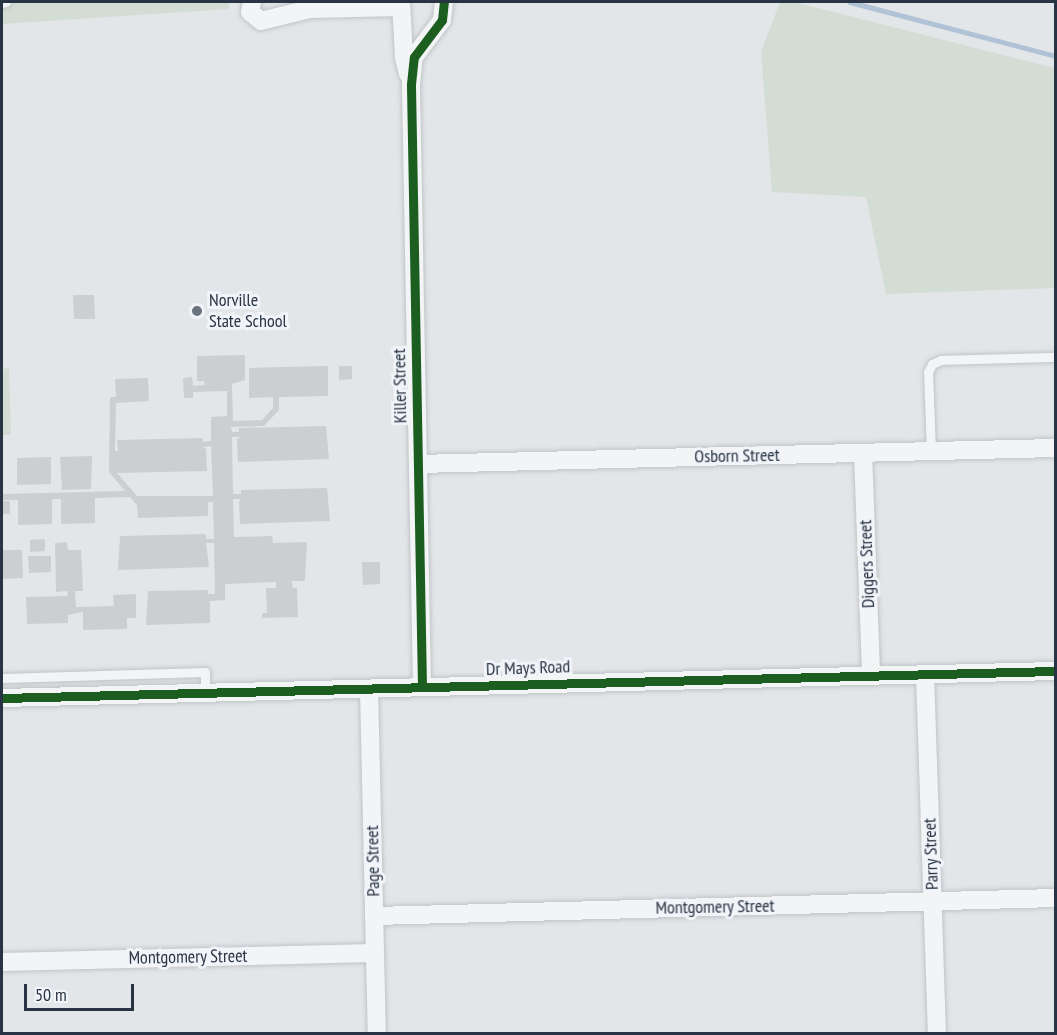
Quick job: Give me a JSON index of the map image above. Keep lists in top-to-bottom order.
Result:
{
  "streets": {
    "street": [
      "Killer Street",
      "Osborn Street",
      "Diggers Street",
      "Dr Mays Road",
      "Parry Street",
      "Page Street",
      "Montgomery Street"
    ]
  },
  "crossings": [
    ["Killer Street", "Osborn Street"],
    ["Killer Street", "Dr Mays Road"],
    ["Osborn Street", "Diggers Street"],
    ["Diggers Street", "Dr Mays Road"],
    ["Dr Mays Road", "Parry Street"],
    ["Dr Mays Road", "Page Street"],
    ["Parry Street", "Montgomery Street"],
    ["Page Street", "Montgomery Street"]
  ],
  "places": ["Norville State School"],
  "scale_bar": "50 m"
}
